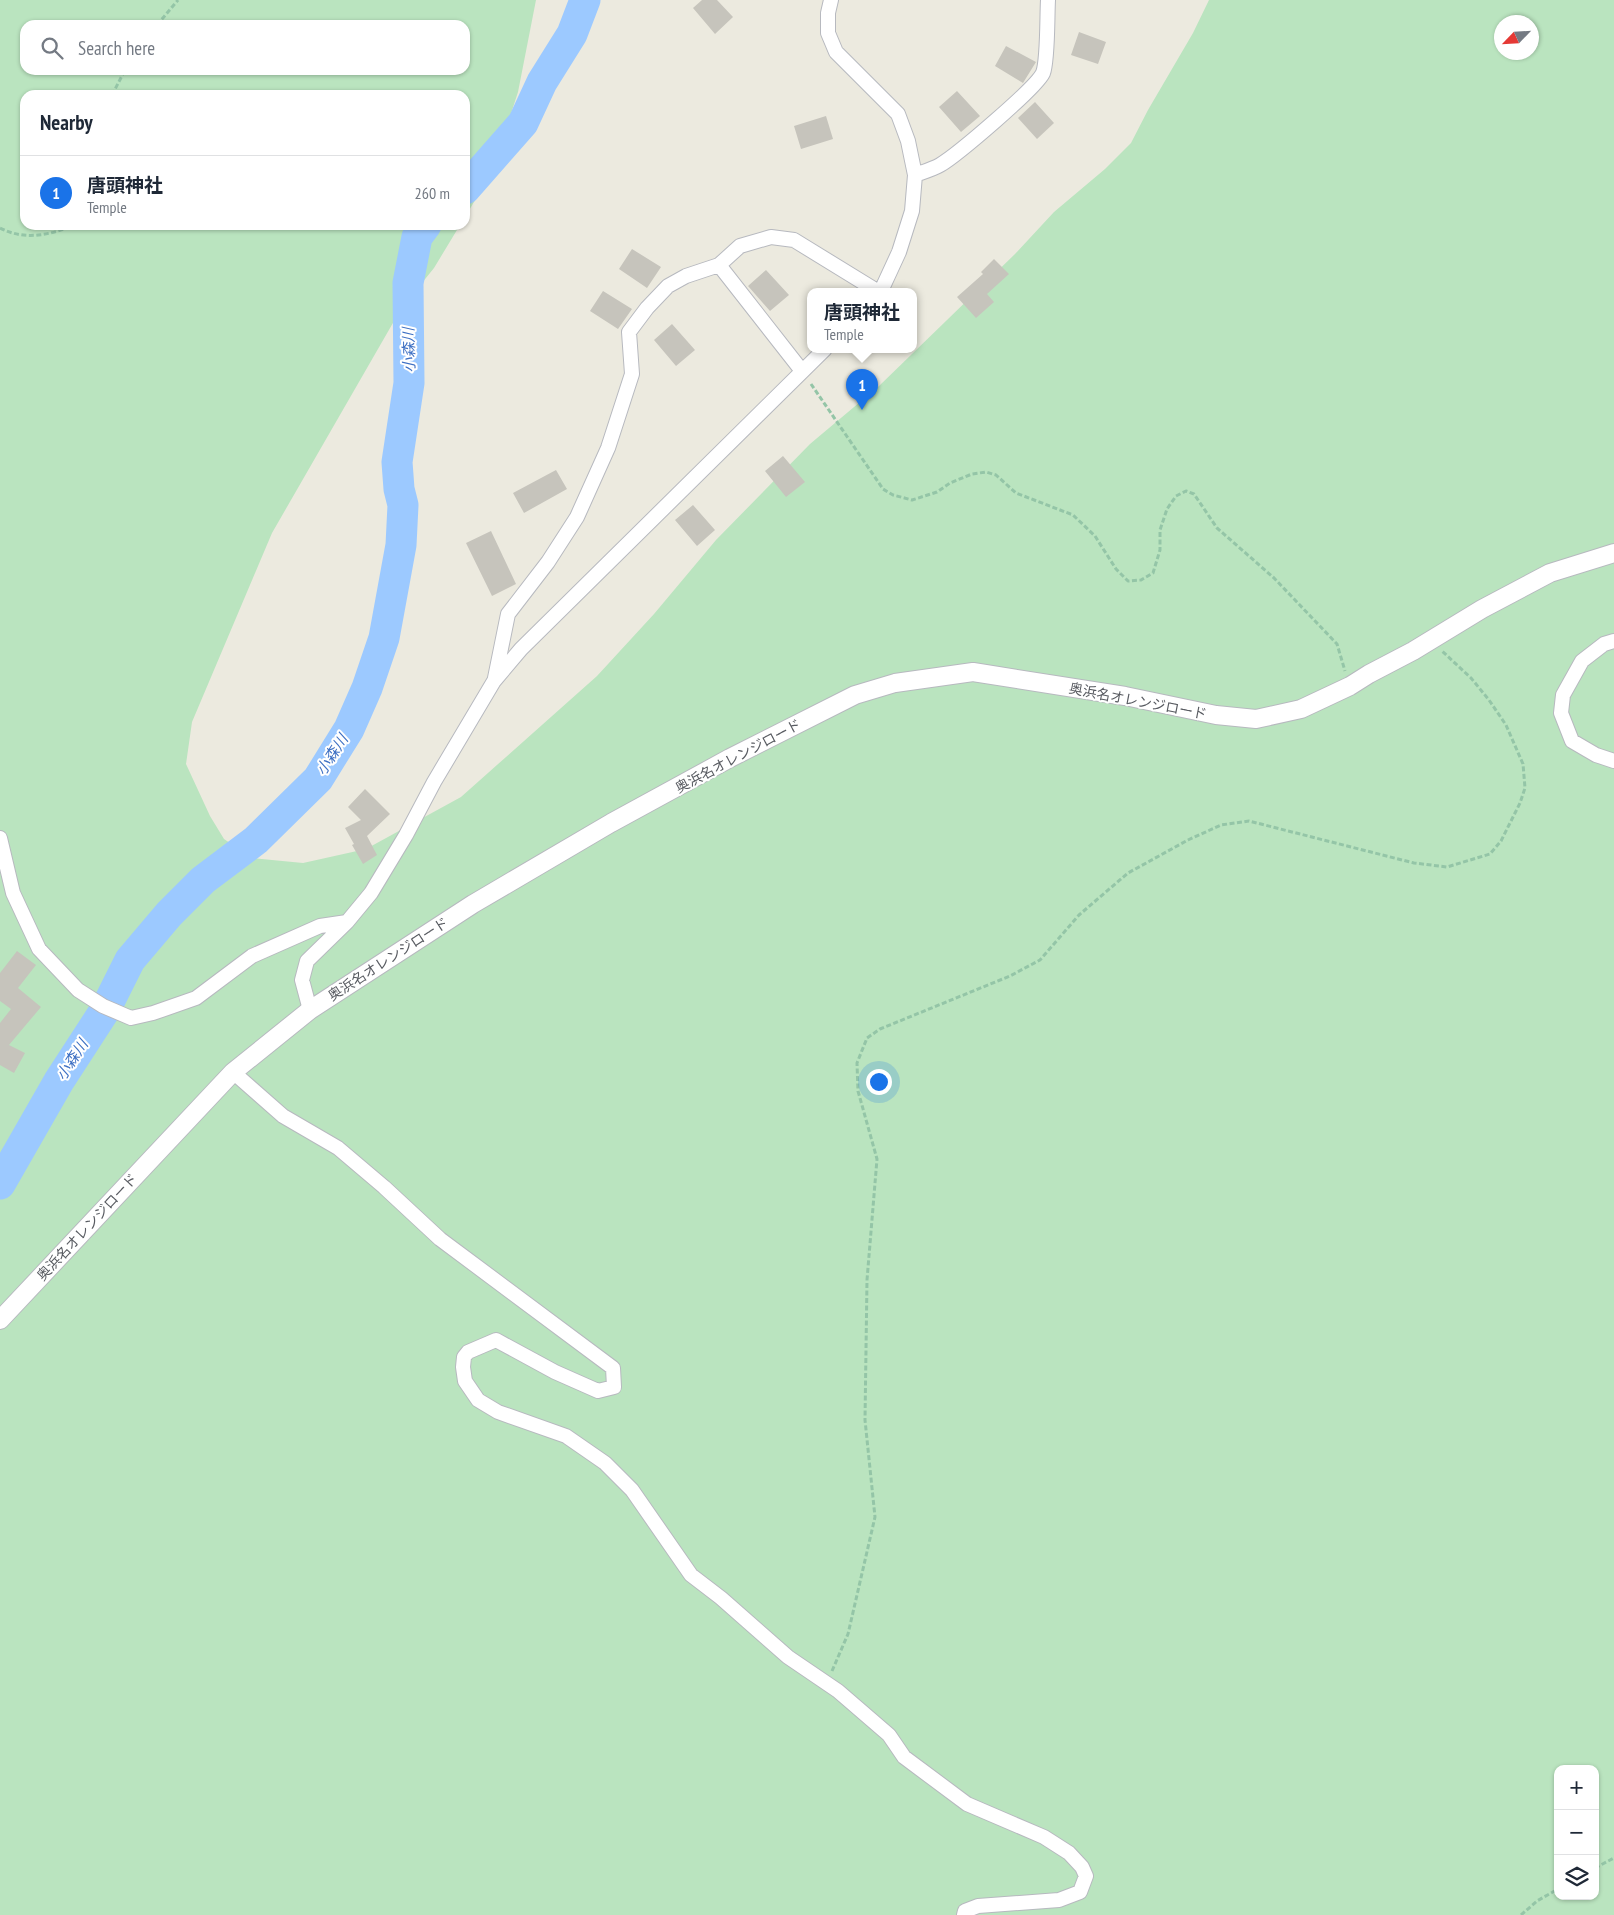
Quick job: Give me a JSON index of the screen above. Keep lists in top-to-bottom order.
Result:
{
  "streets": {
    "street": ["奥浜名オレンジロード"]
  },
  "water": ["小森川"],
  "north": "bottom left",
  "page": {
    "search": "Search here",
    "heading": "Nearby",
    "list": [
      {
        "mark": "1",
        "name": "唐頭神社",
        "note": "Temple",
        "value": "260 m"
      }
    ],
    "popup": ["唐頭神社", "Temple"],
    "pins": "1",
    "map_buttons": ["+", "−"]
  }
}
